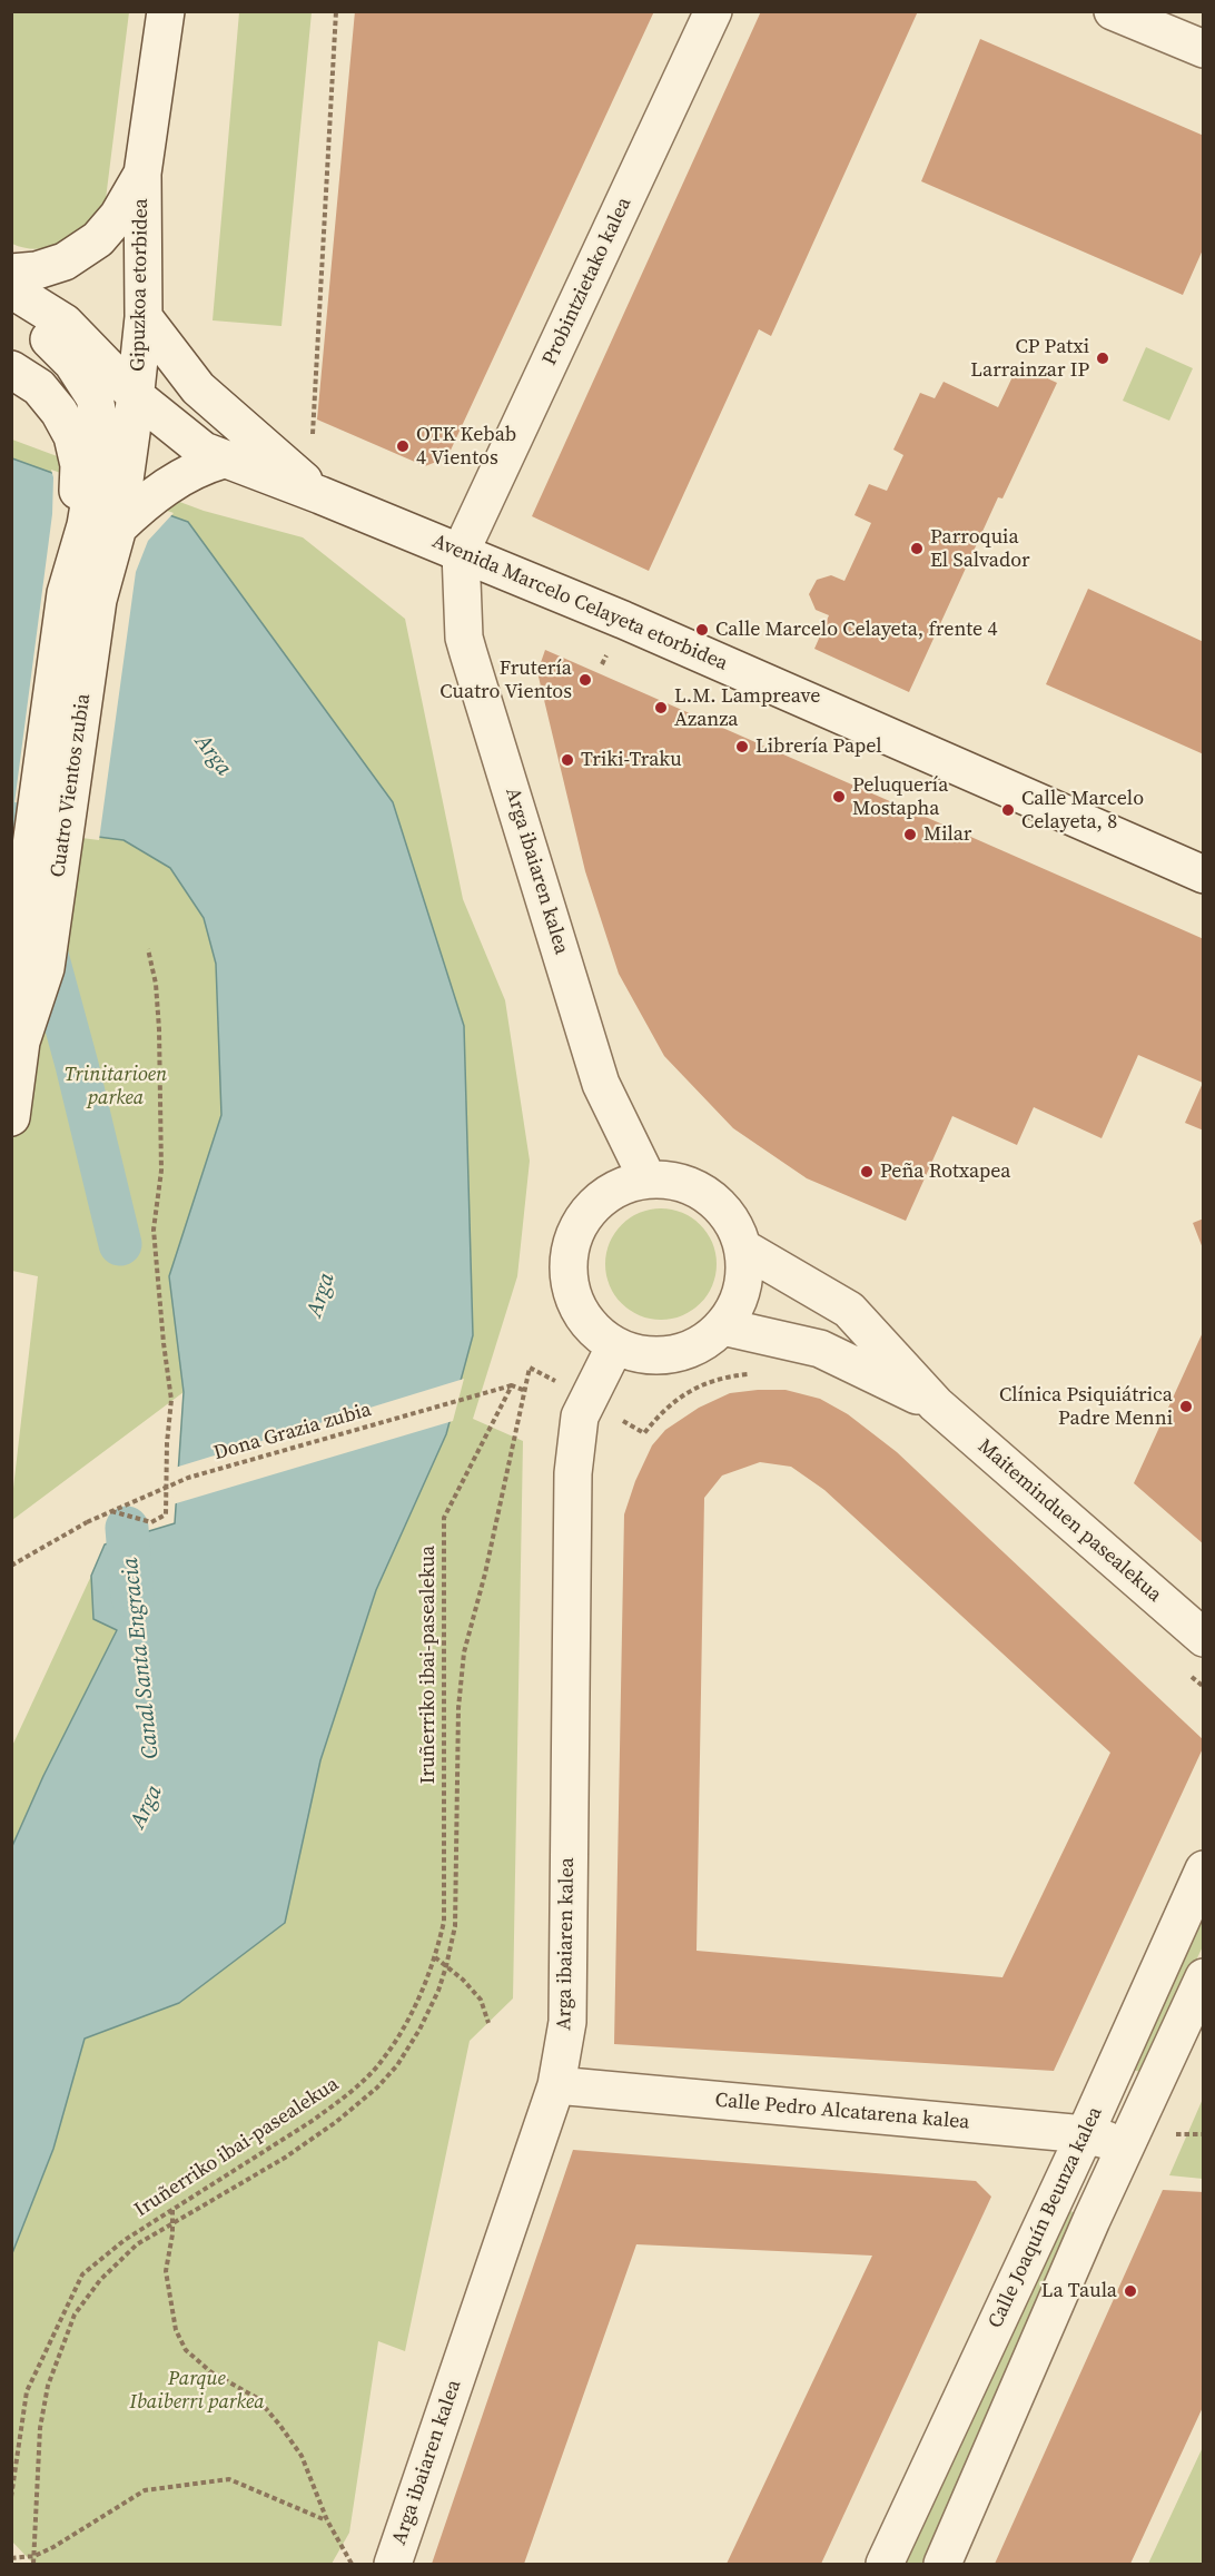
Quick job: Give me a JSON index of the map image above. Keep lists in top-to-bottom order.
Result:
{
  "streets": {
    "street": [
      "Probintzietako kalea",
      "Gipuzkoa etorbidea",
      "Avenida Marcelo Celayeta etorbidea",
      "Cuatro Vientos zubia",
      "Arga ibaiaren kalea",
      "Maiteminduen pasealekua",
      "Calle Pedro Alcatarena kalea",
      "Calle Joaquín Beunza kalea"
    ],
    "path": ["Dona Grazia zubia", "Iruñerriko ibai-pasealekua"]
  },
  "crossings": [
    ["Probintzietako kalea", "Avenida Marcelo Celayeta etorbidea"],
    ["Probintzietako kalea", "Arga ibaiaren kalea"],
    ["Gipuzkoa etorbidea", "Avenida Marcelo Celayeta etorbidea"],
    ["Gipuzkoa etorbidea", "Cuatro Vientos zubia"],
    ["Avenida Marcelo Celayeta etorbidea", "Arga ibaiaren kalea"],
    ["Arga ibaiaren kalea", "Maiteminduen pasealekua"],
    ["Arga ibaiaren kalea", "Calle Pedro Alcatarena kalea"],
    ["Dona Grazia zubia", "Iruñerriko ibai-pasealekua"],
    ["Calle Pedro Alcatarena kalea", "Calle Joaquín Beunza kalea"]
  ],
  "water": ["Arga", "Canal Santa Engracia"],
  "parks": ["Trinitarioen parkea", "Parque Ibaiberri parkea"],
  "places": [
    "CP Patxi Larrainzar IP",
    "OTK Kebab 4 Vientos",
    "Parroquia El Salvador",
    "Calle Marcelo Celayeta, frente 4",
    "Frutería Cuatro Vientos",
    "L.M. Lampreave Azanza",
    "Librería Papel",
    "Triki-Traku",
    "Peluquería Mostapha",
    "Calle Marcelo Celayeta, 8",
    "Milar",
    "Peña Rotxapea",
    "Clínica Psiquiátrica Padre Menni",
    "La Taula"
  ]
}
